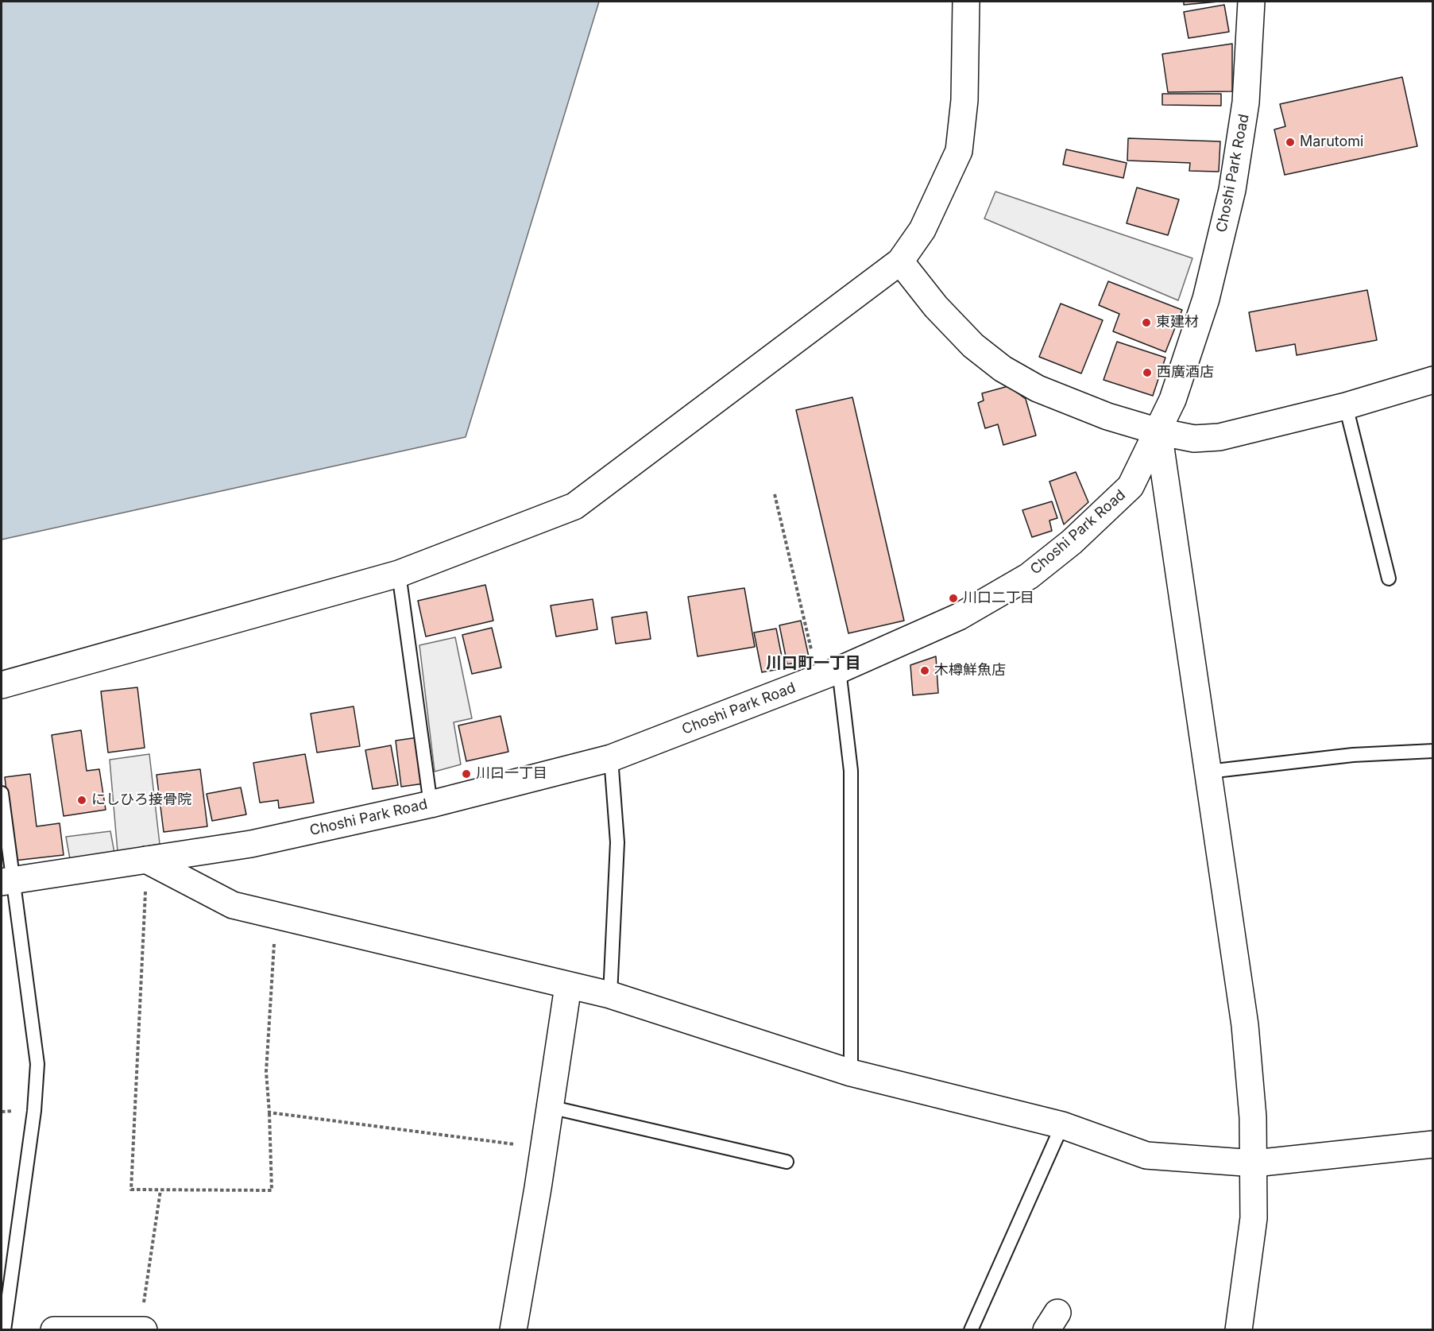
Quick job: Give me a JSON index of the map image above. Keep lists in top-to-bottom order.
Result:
{
  "streets": {
    "street": ["Choshi Park Road"]
  },
  "districts": ["川口町一丁目"],
  "places": [
    "Marutomi",
    "東建材",
    "西廣酒店",
    "川口二丁目",
    "木樽鮮魚店",
    "川口一丁目",
    "にしひろ接骨院"
  ]
}
